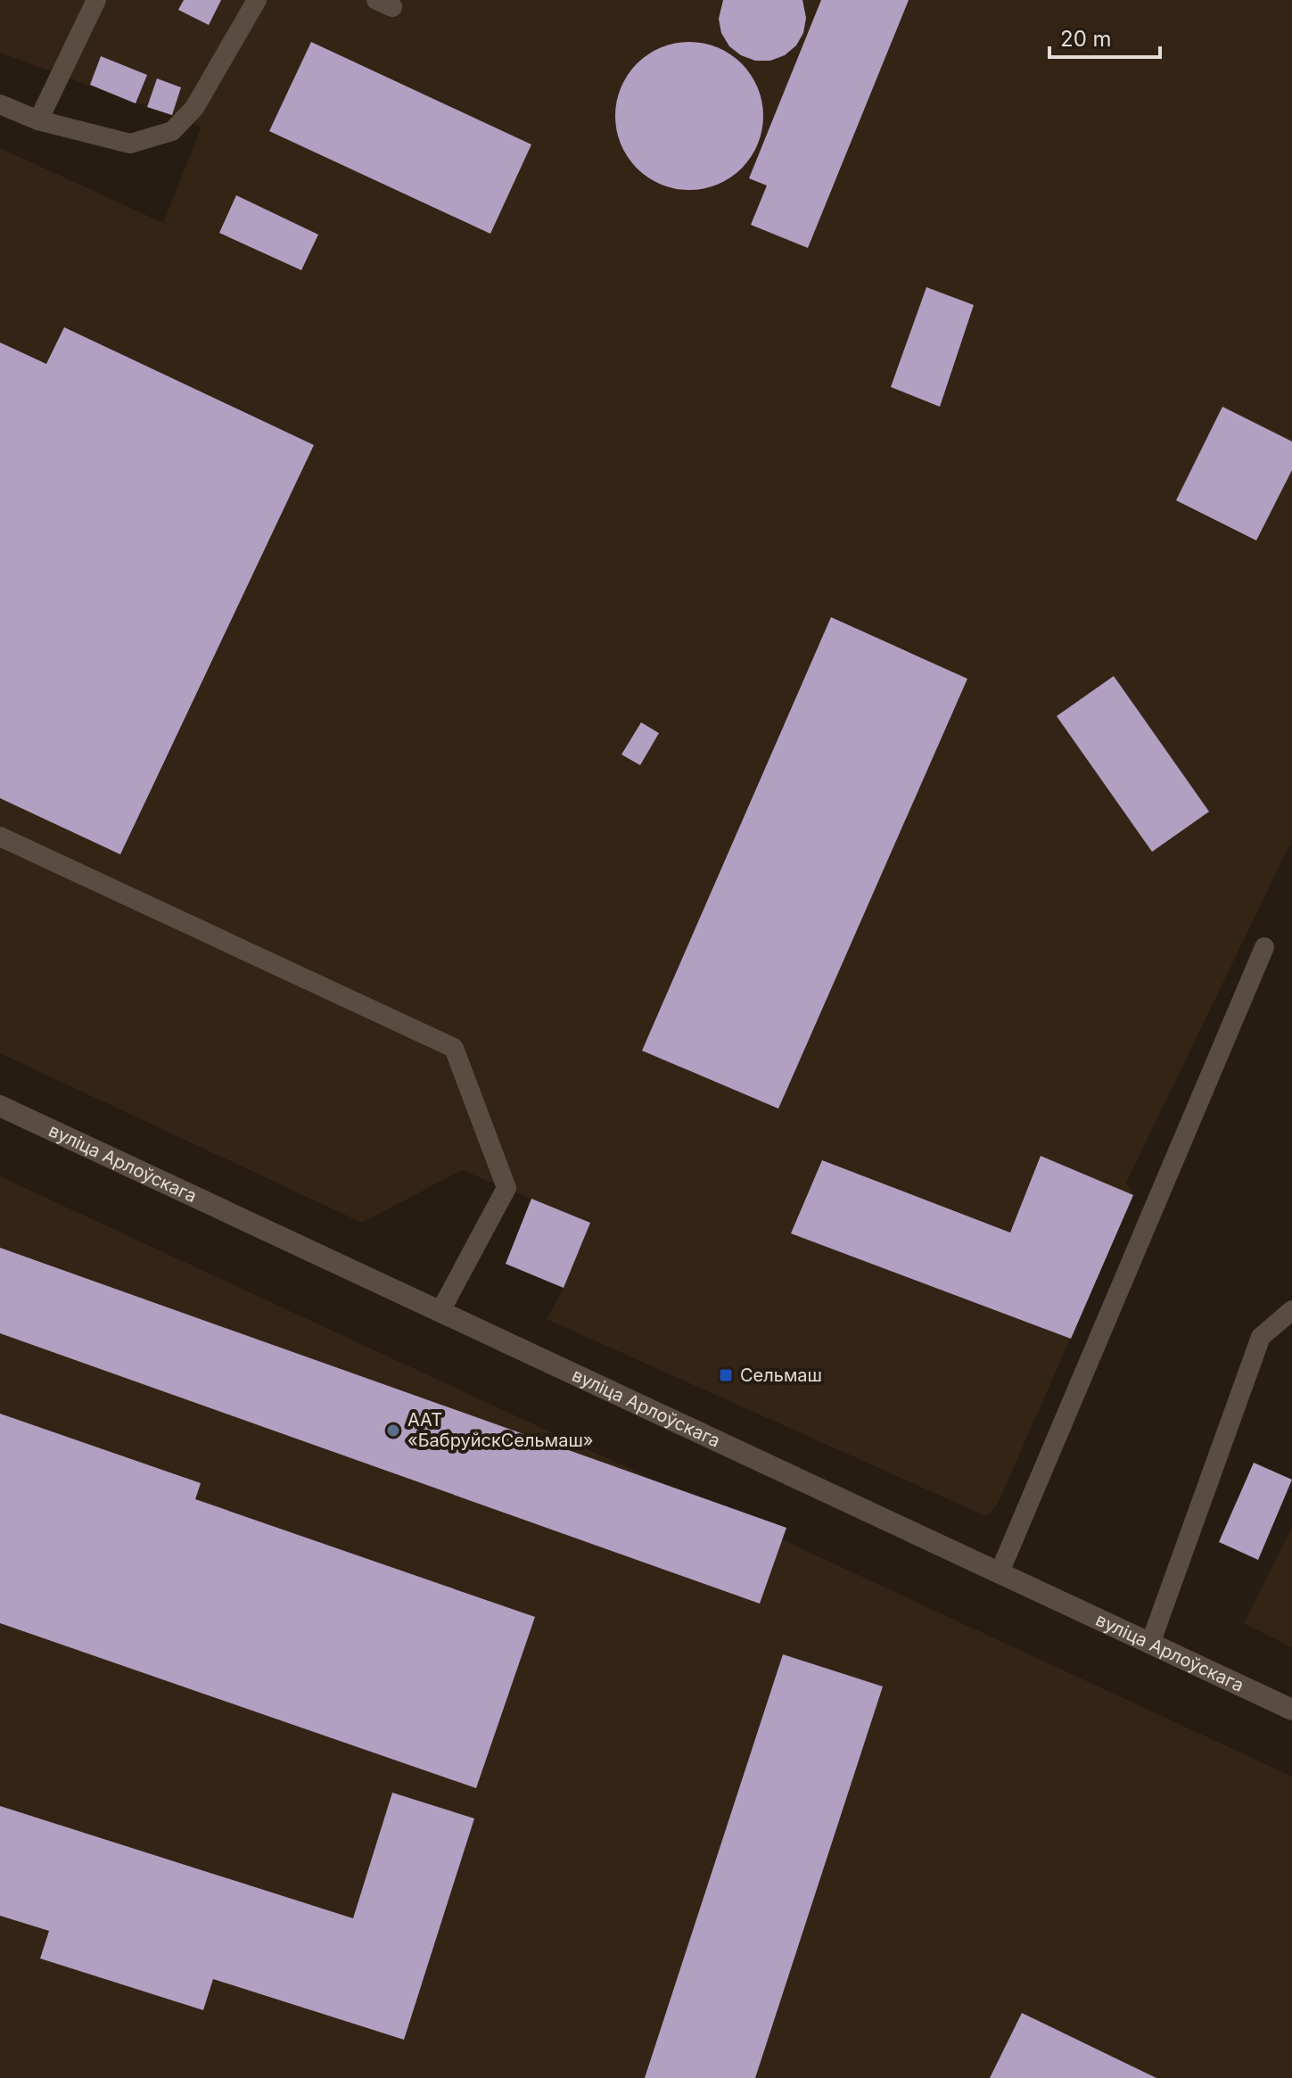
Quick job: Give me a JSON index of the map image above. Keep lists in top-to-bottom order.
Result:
{
  "streets": {
    "street": ["вуліца Арлоўскага"]
  },
  "places": {
    "transit": ["Сельмаш"],
    "other": ["ААТ «БабруйскСельмаш»"]
  },
  "scale_bar": "20 m"
}
